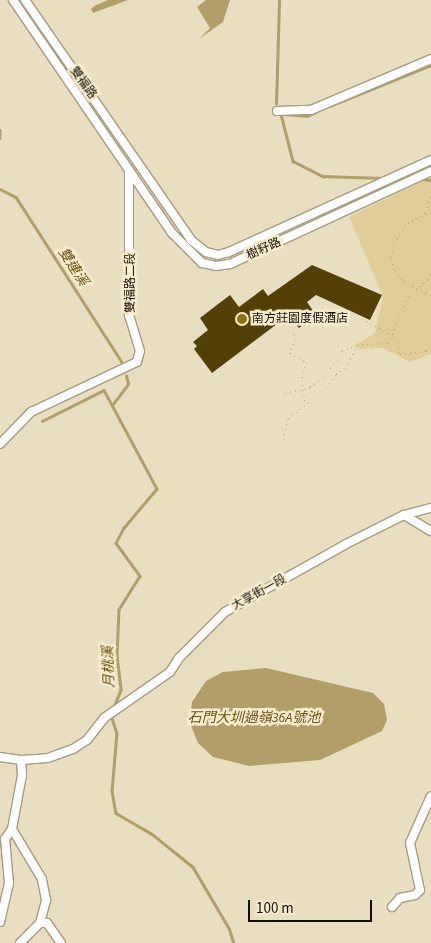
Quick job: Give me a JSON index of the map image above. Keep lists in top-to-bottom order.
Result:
{
  "streets": {
    "street": [
      "雙福路",
      "樹籽路",
      "雙福路二段",
      "大享街一段"
    ]
  },
  "crossings": [
    ["雙福路", "樹籽路"],
    ["樹籽路", "雙福路二段"]
  ],
  "water": ["雙連溪", "月桃溪", "石門大圳過嶺36A號池"],
  "places": ["南方莊園度假酒店"],
  "scale_bar": "100 m"
}
